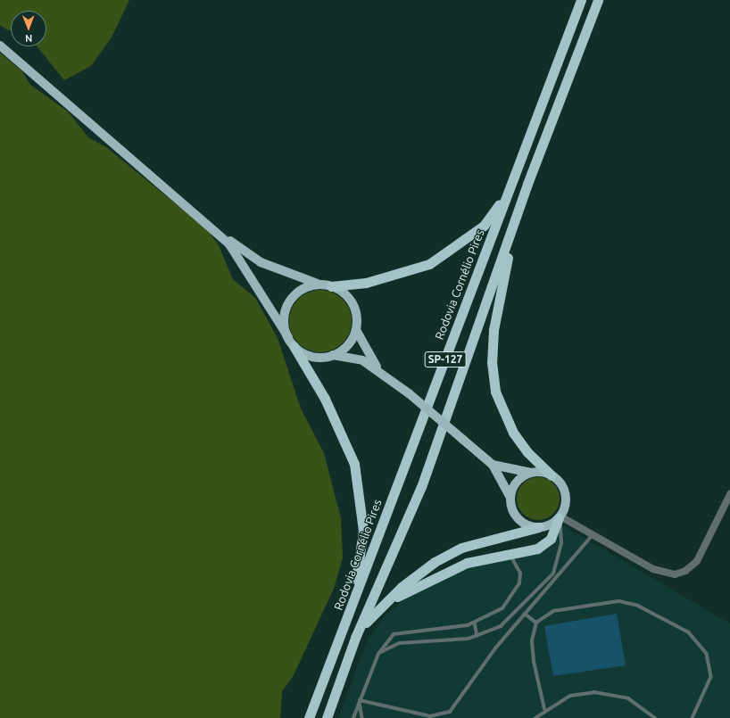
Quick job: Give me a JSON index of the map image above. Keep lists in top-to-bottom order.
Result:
{
  "streets": {
    "highway": ["Rodovia Cornélio Pires", "SP-127"]
  },
  "north": "bottom"
}
